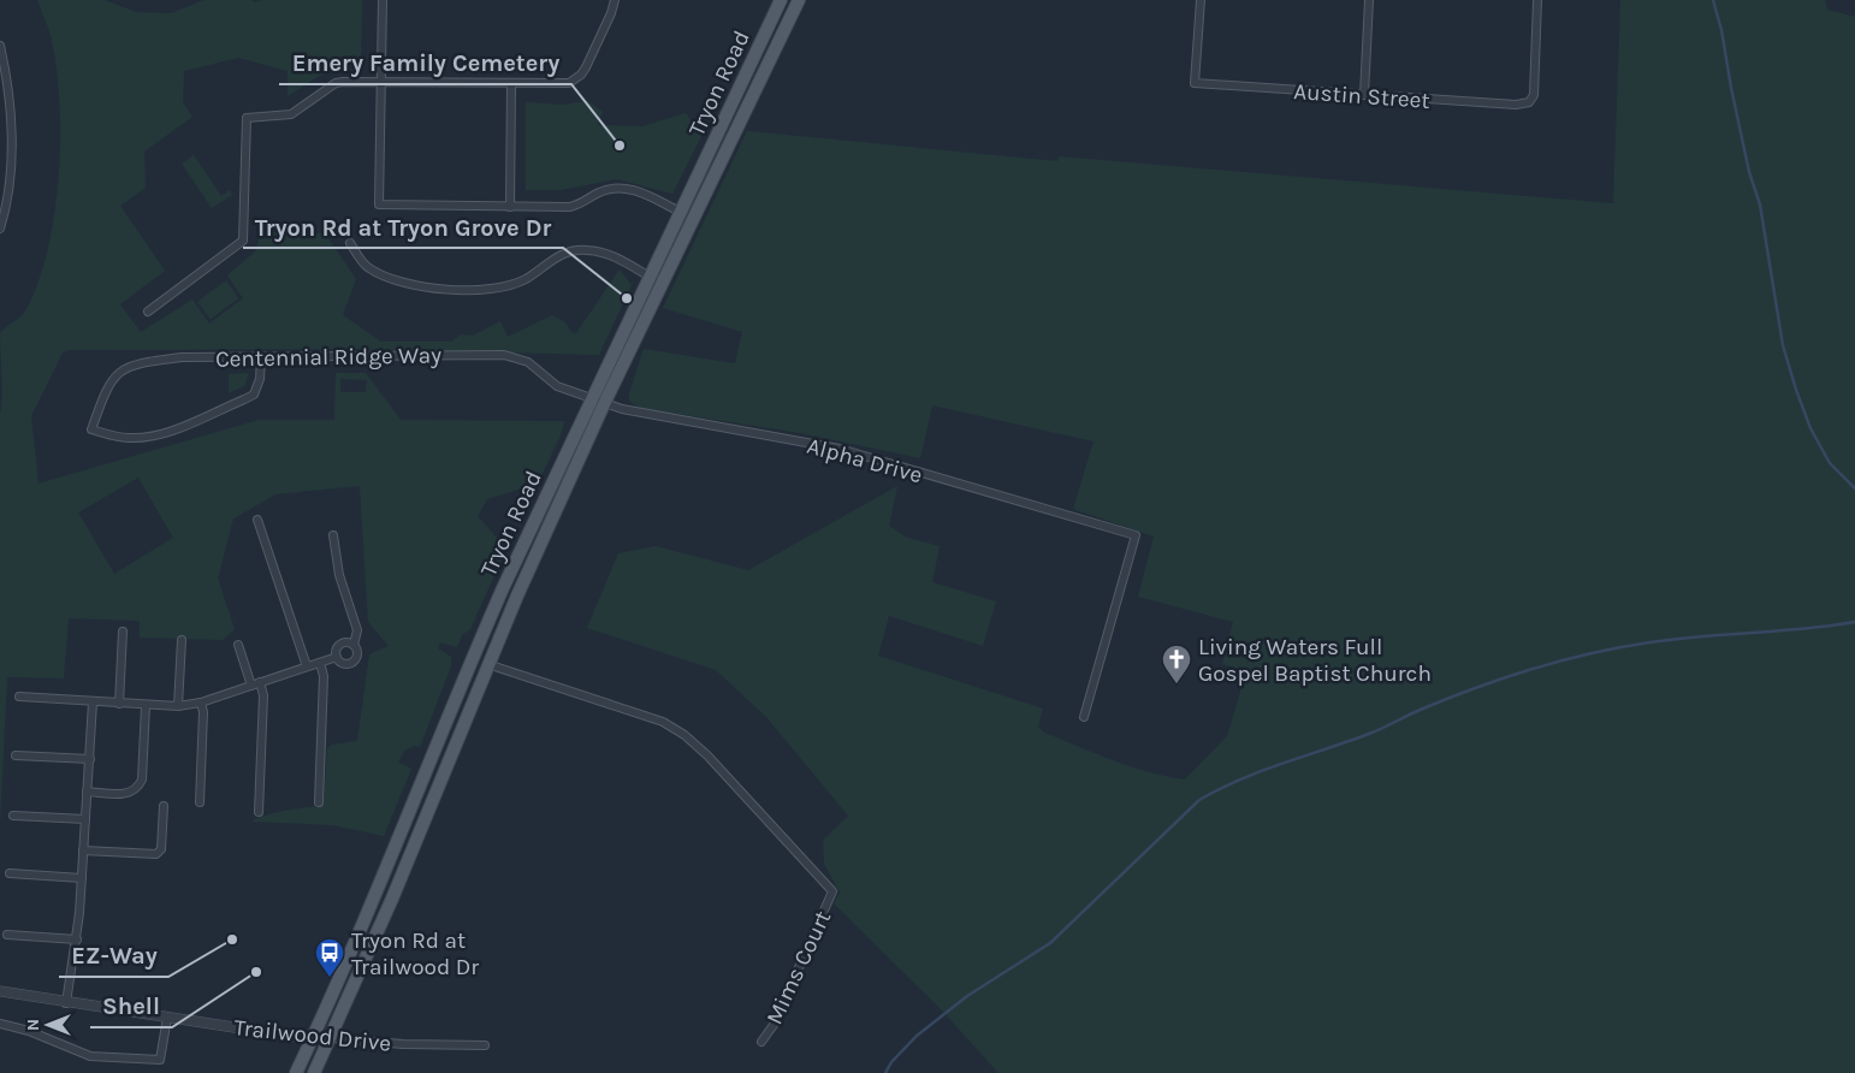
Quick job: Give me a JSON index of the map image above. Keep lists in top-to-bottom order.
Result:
{
  "streets": {
    "main road": ["Tryon Road"],
    "street": [
      "Austin Street",
      "Centennial Ridge Way",
      "Alpha Drive",
      "Mims Court",
      "Trailwood Drive"
    ]
  },
  "crossings": [
    ["Tryon Road", "Centennial Ridge Way"],
    ["Tryon Road", "Alpha Drive"],
    ["Tryon Road", "Mims Court"],
    ["Tryon Road", "Trailwood Drive"],
    ["Centennial Ridge Way", "Alpha Drive"]
  ],
  "places": {
    "other": [
      "Emery Family Cemetery",
      "Tryon Rd at Tryon Grove Dr",
      "EZ-Way",
      "Shell"
    ],
    "church": ["Living Waters Full Gospel Baptist Church"],
    "bus stop": ["Tryon Rd at Trailwood Dr"]
  },
  "north": "left"
}
